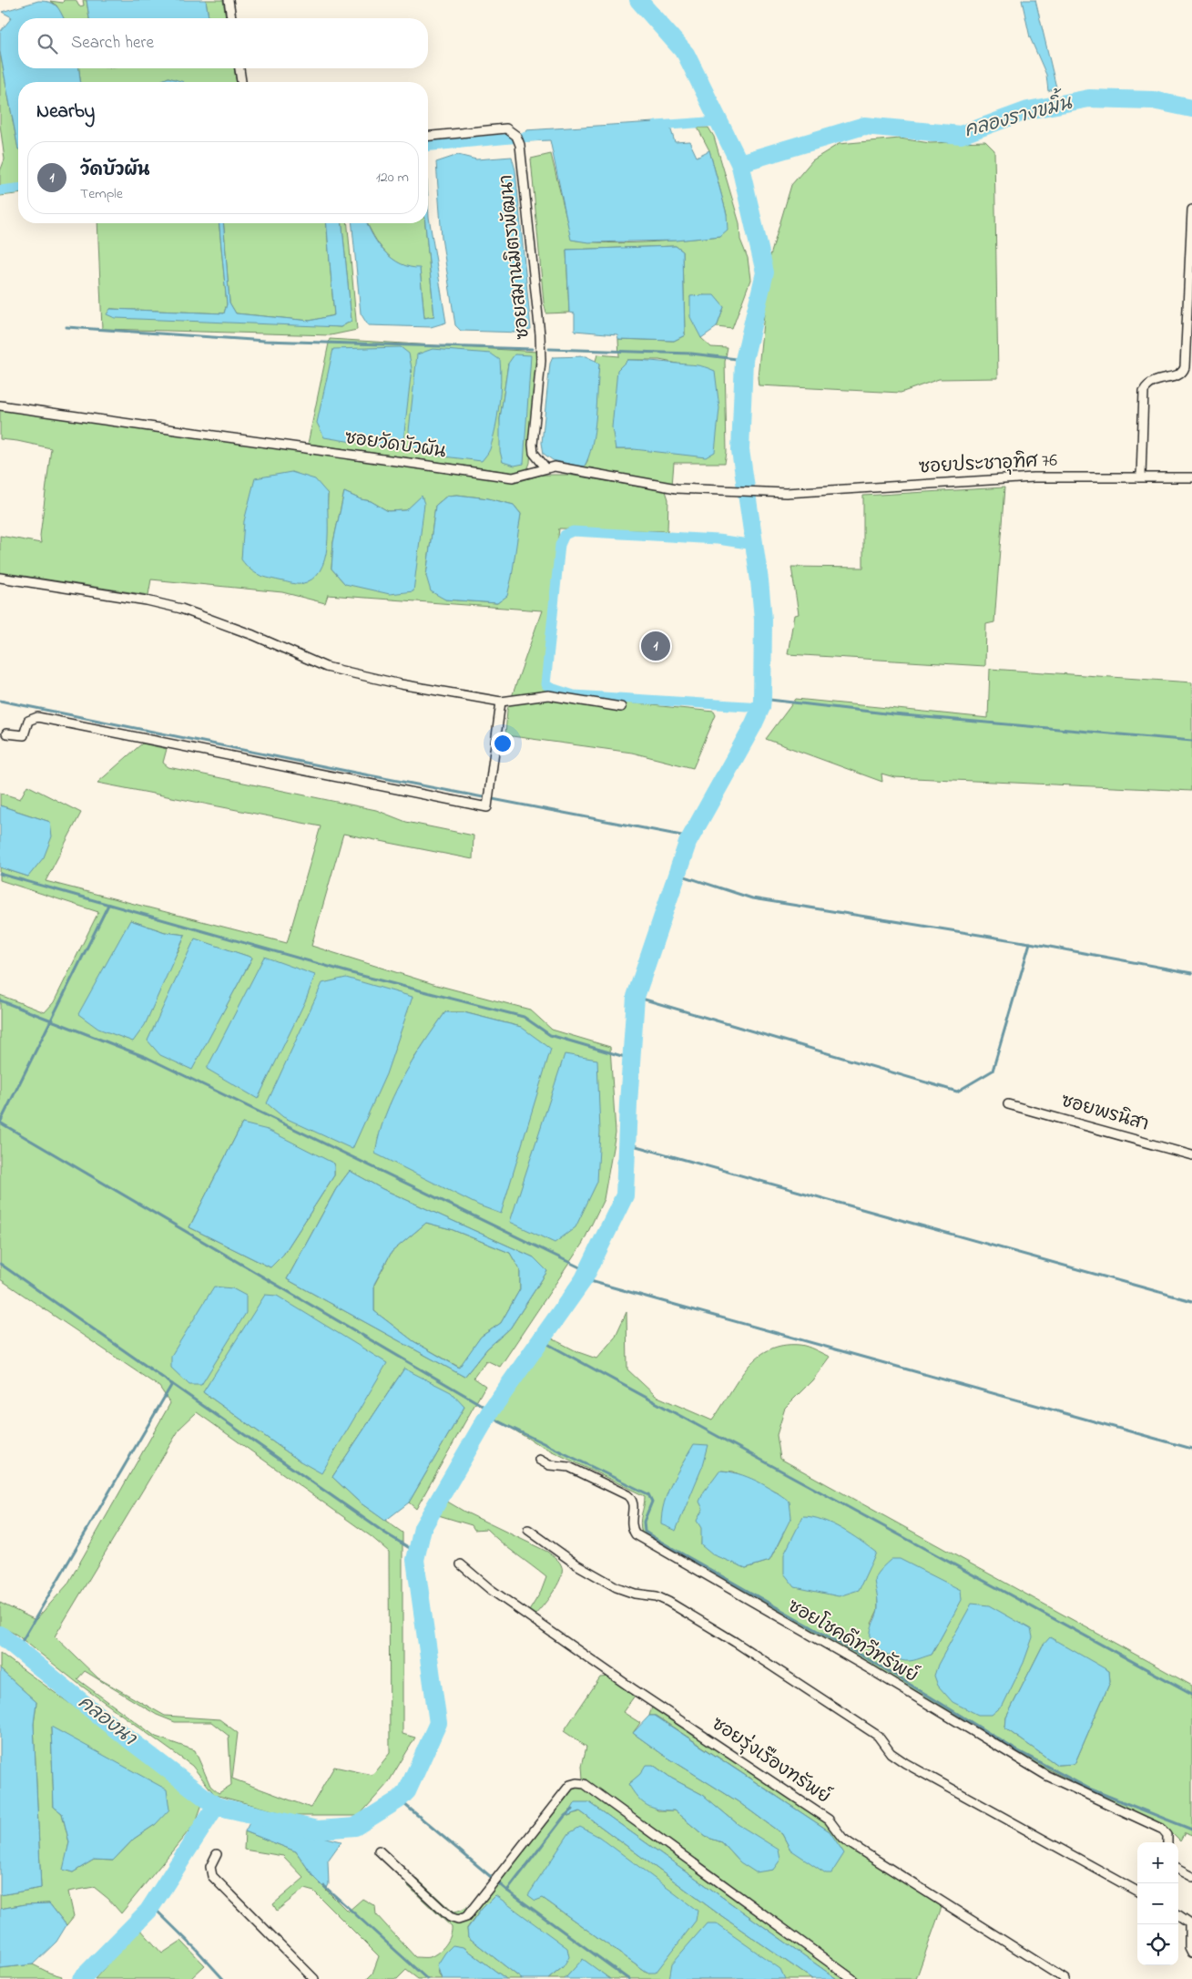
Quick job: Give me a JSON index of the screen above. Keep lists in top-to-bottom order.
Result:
{
  "streets": {
    "street": [
      "ซอยสมานมิตรพัฒนา",
      "ซอยวัดบัวผัน",
      "ซอยประชาอุทิศ 76",
      "ซอยพรนิสา",
      "ซอยโชคดีทวีทรัพย์",
      "ซอยรุ่งเรืองทรัพย์"
    ]
  },
  "crossings": [
    ["ซอยสมานมิตรพัฒนา", "ซอยวัดบัวผัน"],
    ["ซอยวัดบัวผัน", "ซอยประชาอุทิศ 76"]
  ],
  "water": ["คลองรางขมิ้น", "คลองนา"],
  "page": {
    "search": "Search here",
    "heading": "Nearby",
    "list": [
      {
        "mark": "1",
        "name": "วัดบัวผัน",
        "note": "Temple",
        "value": "120 m"
      }
    ],
    "pins": "1",
    "map_buttons": ["+", "−"]
  }
}
